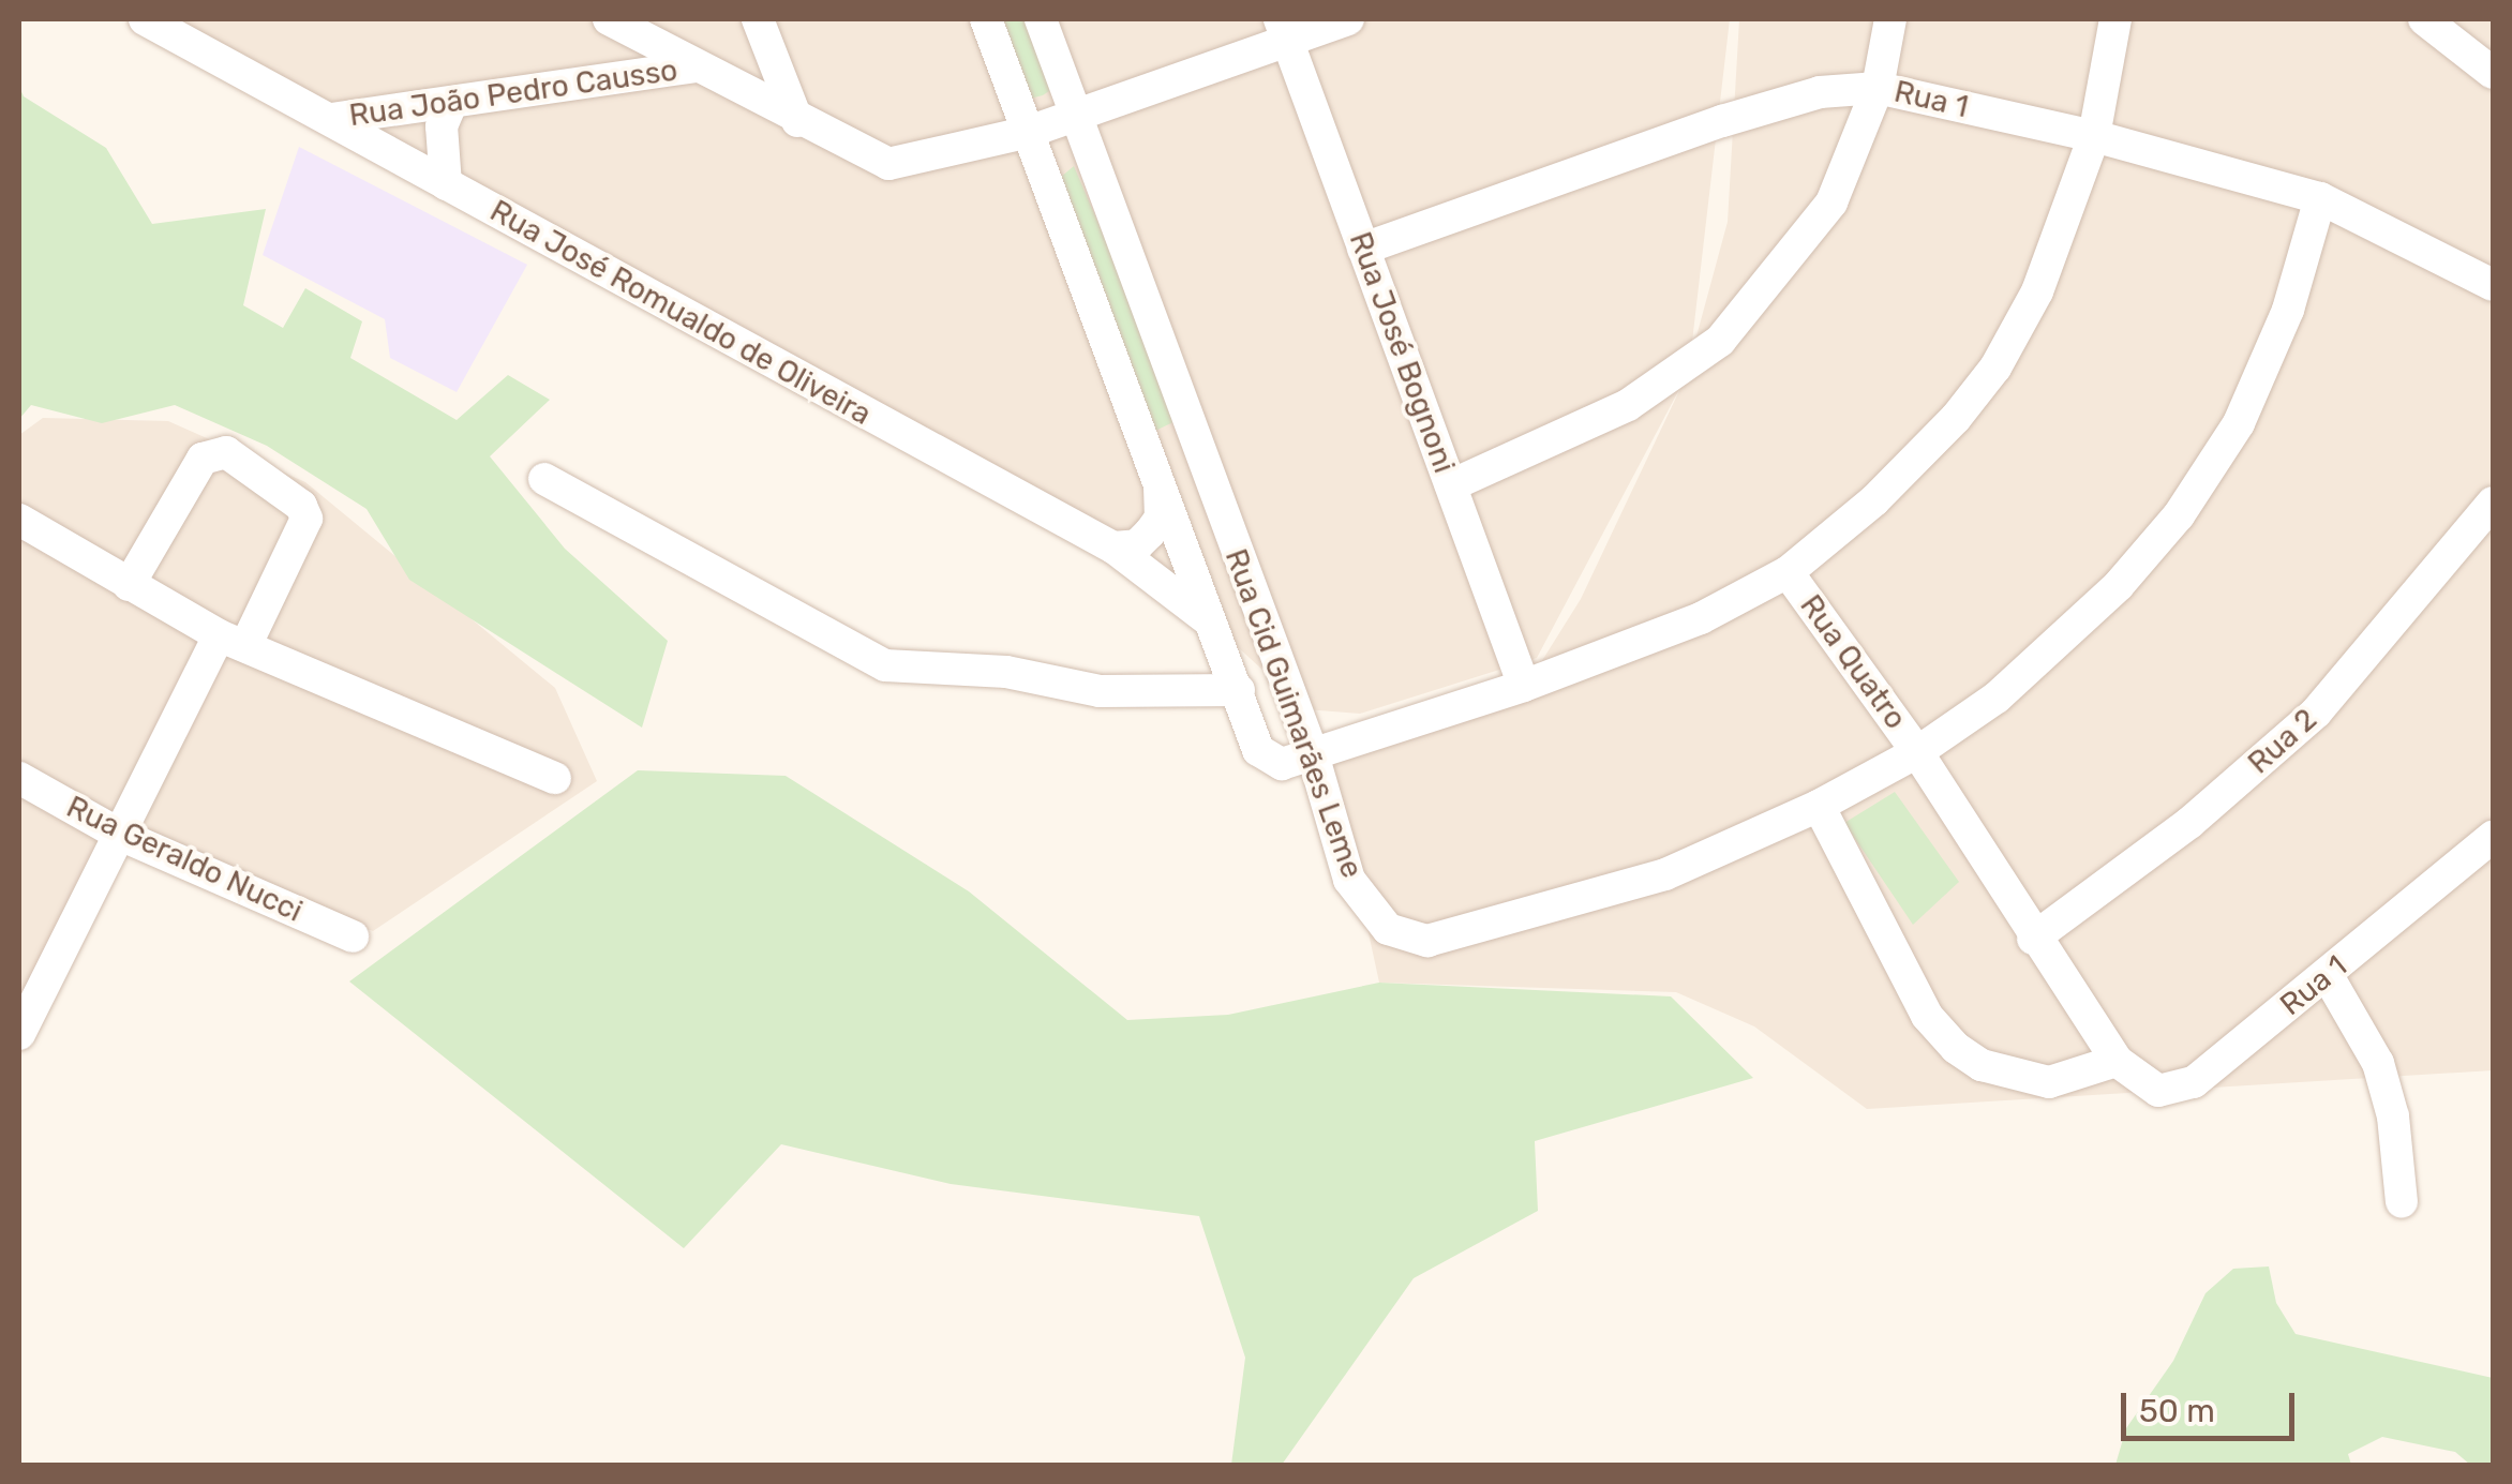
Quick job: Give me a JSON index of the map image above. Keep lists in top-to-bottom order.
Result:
{
  "streets": {
    "street": [
      "Rua João Pedro Causso",
      "Rua 1",
      "Rua José Romualdo de Oliveira",
      "Rua José Bognoni",
      "Rua Quatro",
      "Rua Cid Guimarães Leme",
      "Rua 2",
      "Rua Geraldo Nucci"
    ]
  },
  "crossings": [
    ["Rua João Pedro Causso", "Rua José Romualdo de Oliveira"],
    ["Rua 1", "Rua José Bognoni"],
    ["Rua 1", "Rua Quatro"],
    ["Rua 1", "Rua Cid Guimarães Leme"],
    ["Rua José Romualdo de Oliveira", "Rua Cid Guimarães Leme"],
    ["Rua Quatro", "Rua Cid Guimarães Leme"],
    ["Rua Quatro", "Rua 2"]
  ],
  "scale_bar": "50 m"
}
